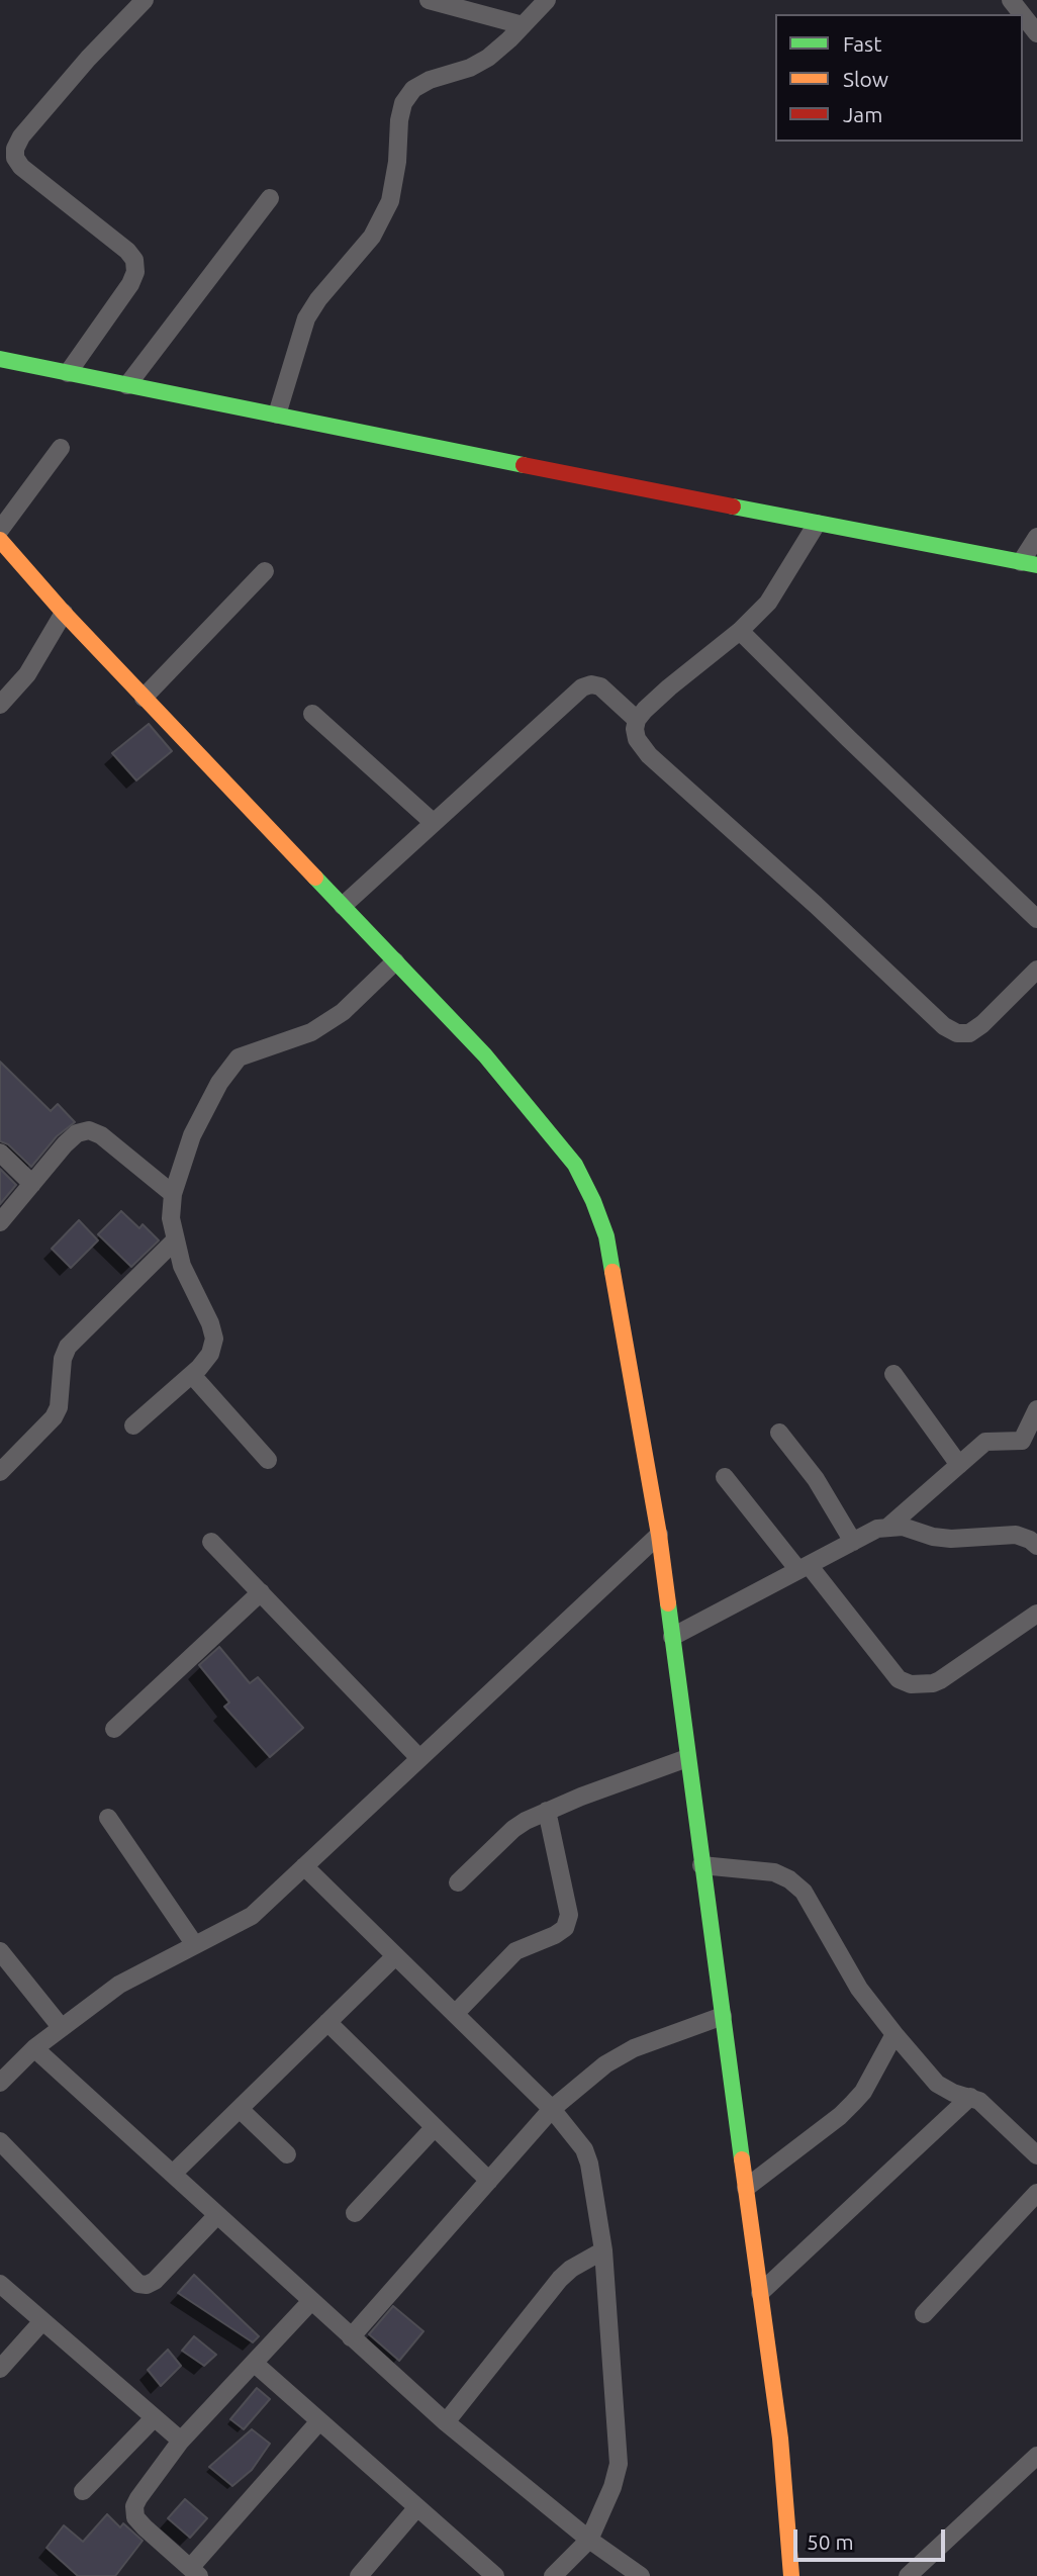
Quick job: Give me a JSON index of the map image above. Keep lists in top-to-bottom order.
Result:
{
  "legend": ["Fast", "Slow", "Jam"],
  "scale_bar": "50 m"
}
